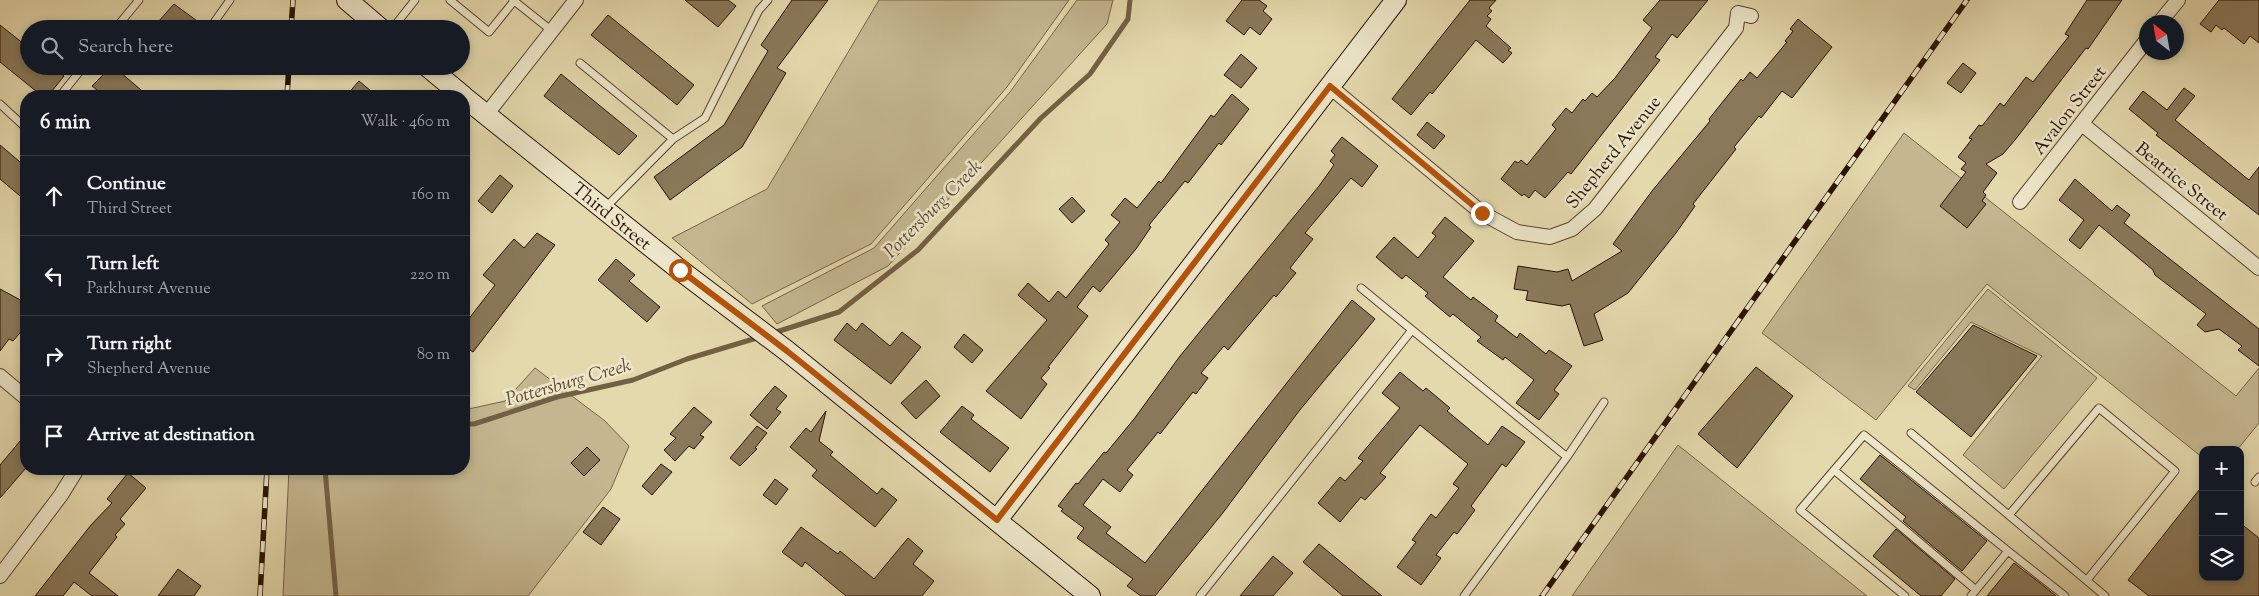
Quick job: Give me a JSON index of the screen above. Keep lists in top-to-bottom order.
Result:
{
  "streets": {
    "street": [
      "Avalon Street",
      "Shepherd Avenue",
      "Beatrice Street",
      "Third Street"
    ]
  },
  "crossings": [
    ["Avalon Street", "Beatrice Street"]
  ],
  "water": ["Pottersburg Creek"],
  "north": "top left",
  "page": {
    "search": "Search here",
    "heading": ["6 min", "Walk · 460 m"],
    "list": [
      ["Continue", "Third Street", "160 m"],
      ["Turn left", "Parkhurst Avenue", "220 m"],
      ["Turn right", "Shepherd Avenue", "80 m"],
      "Arrive at destination"
    ],
    "map_buttons": ["+", "−"]
  }
}
